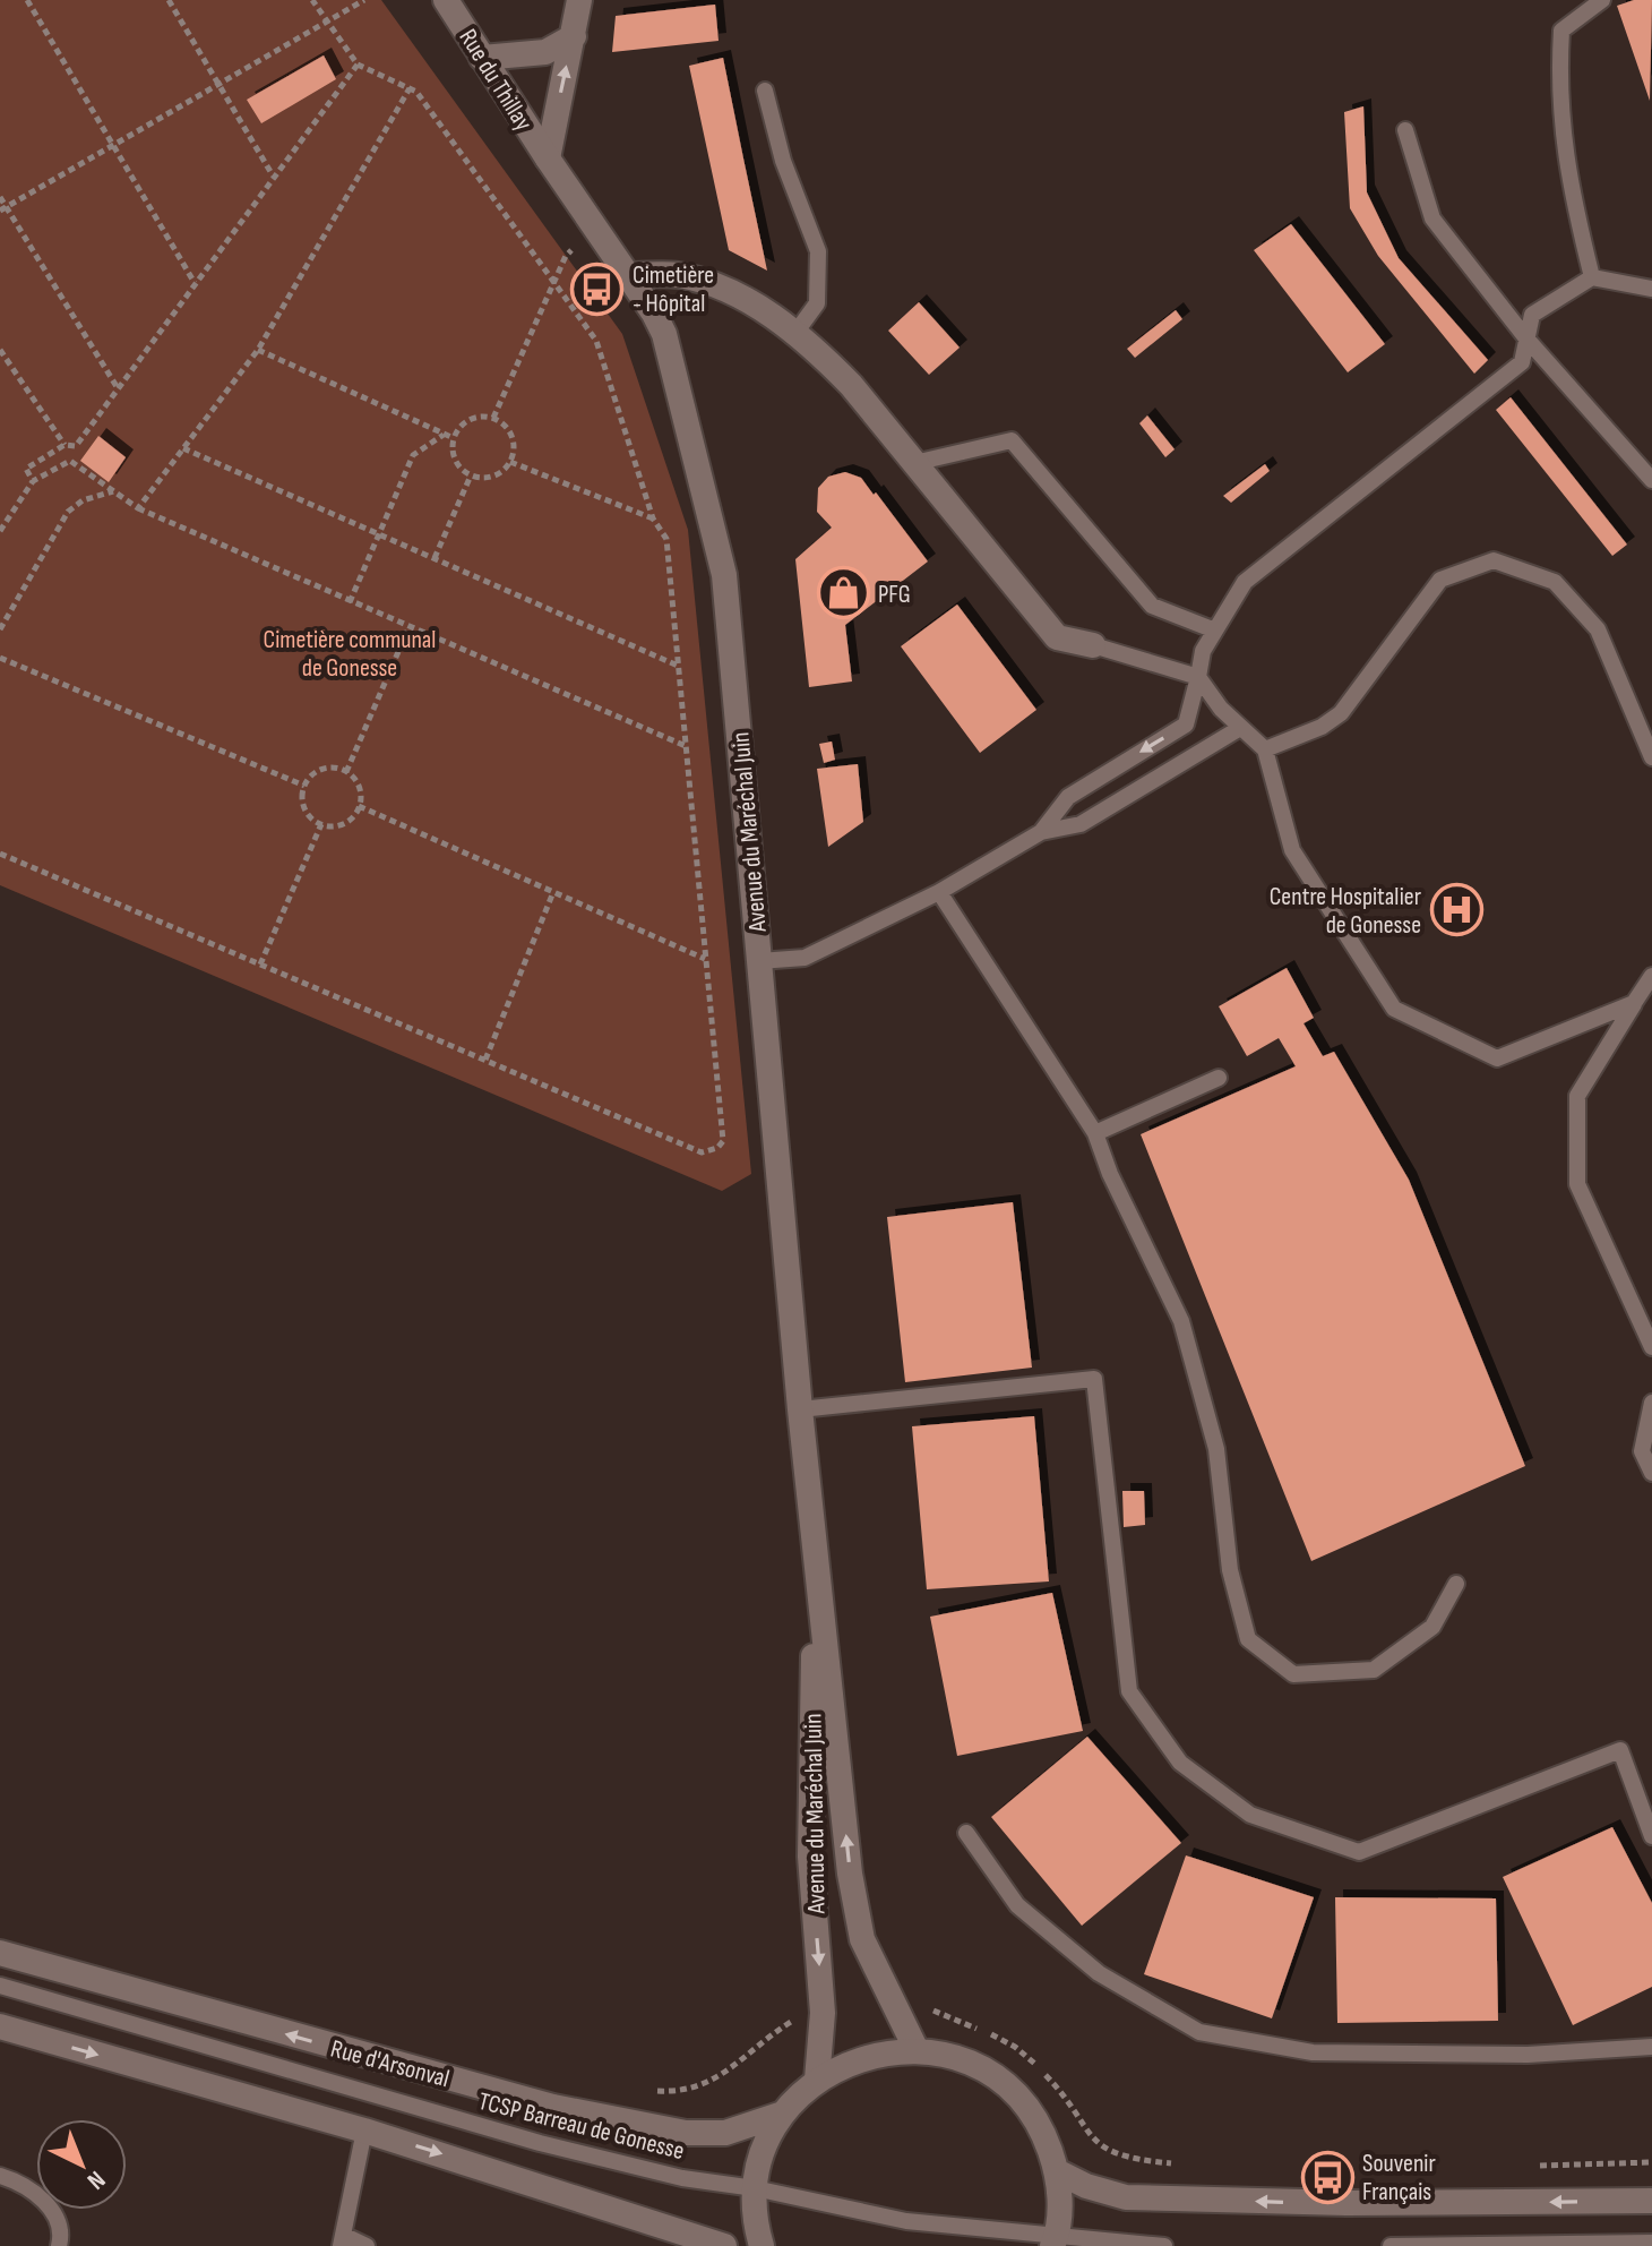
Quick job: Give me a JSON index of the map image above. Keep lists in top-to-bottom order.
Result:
{
  "streets": {
    "street": ["Rue du Thillay", "Avenue du Maréchal Juin", "Rue d'Arsonval"],
    "lane": ["TCSP Barreau de Gonesse"]
  },
  "crossings": [
    ["Rue du Thillay", "Avenue du Maréchal Juin"]
  ],
  "parks": ["Cimetière communal de Gonesse"],
  "places": {
    "bus stop": ["Cimetière - Hôpital", "Souvenir Français"],
    "shop": ["PFG"],
    "hospital": ["Centre Hospitalier de Gonesse"]
  },
  "north": "bottom right"
}
